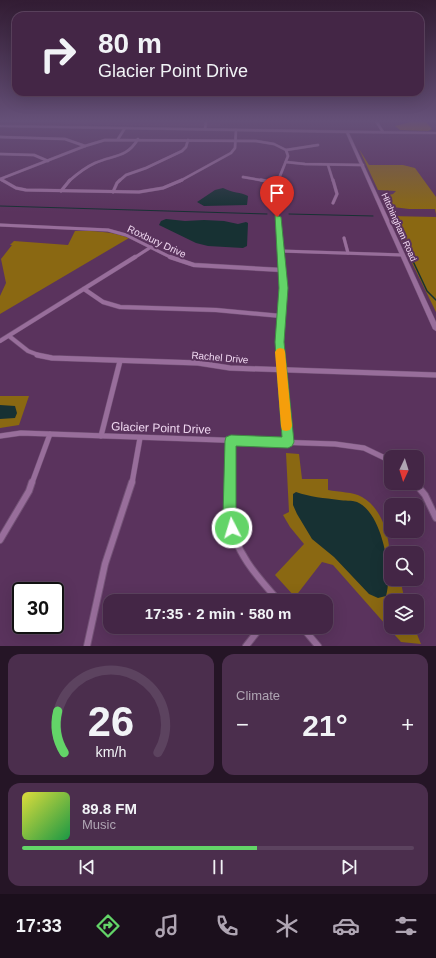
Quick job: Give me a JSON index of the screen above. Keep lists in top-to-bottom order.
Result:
{
  "streets": {
    "street": [
      "Hitchingham Road",
      "Roxbury Drive",
      "Rachel Drive",
      "Glacier Point Drive"
    ]
  },
  "north": "bottom",
  "page": {
    "turn": ["80 m", "Glacier Point Drive"],
    "limit": "30",
    "trip": "17:35 · 2 min · 580 m",
    "tile": "Climate",
    "heat": ["−", "21°", "+"],
    "song": ["89.8 FM", "Music"],
    "tabs": "17:33",
    "gauge": ["26", "km/h"]
  }
}
